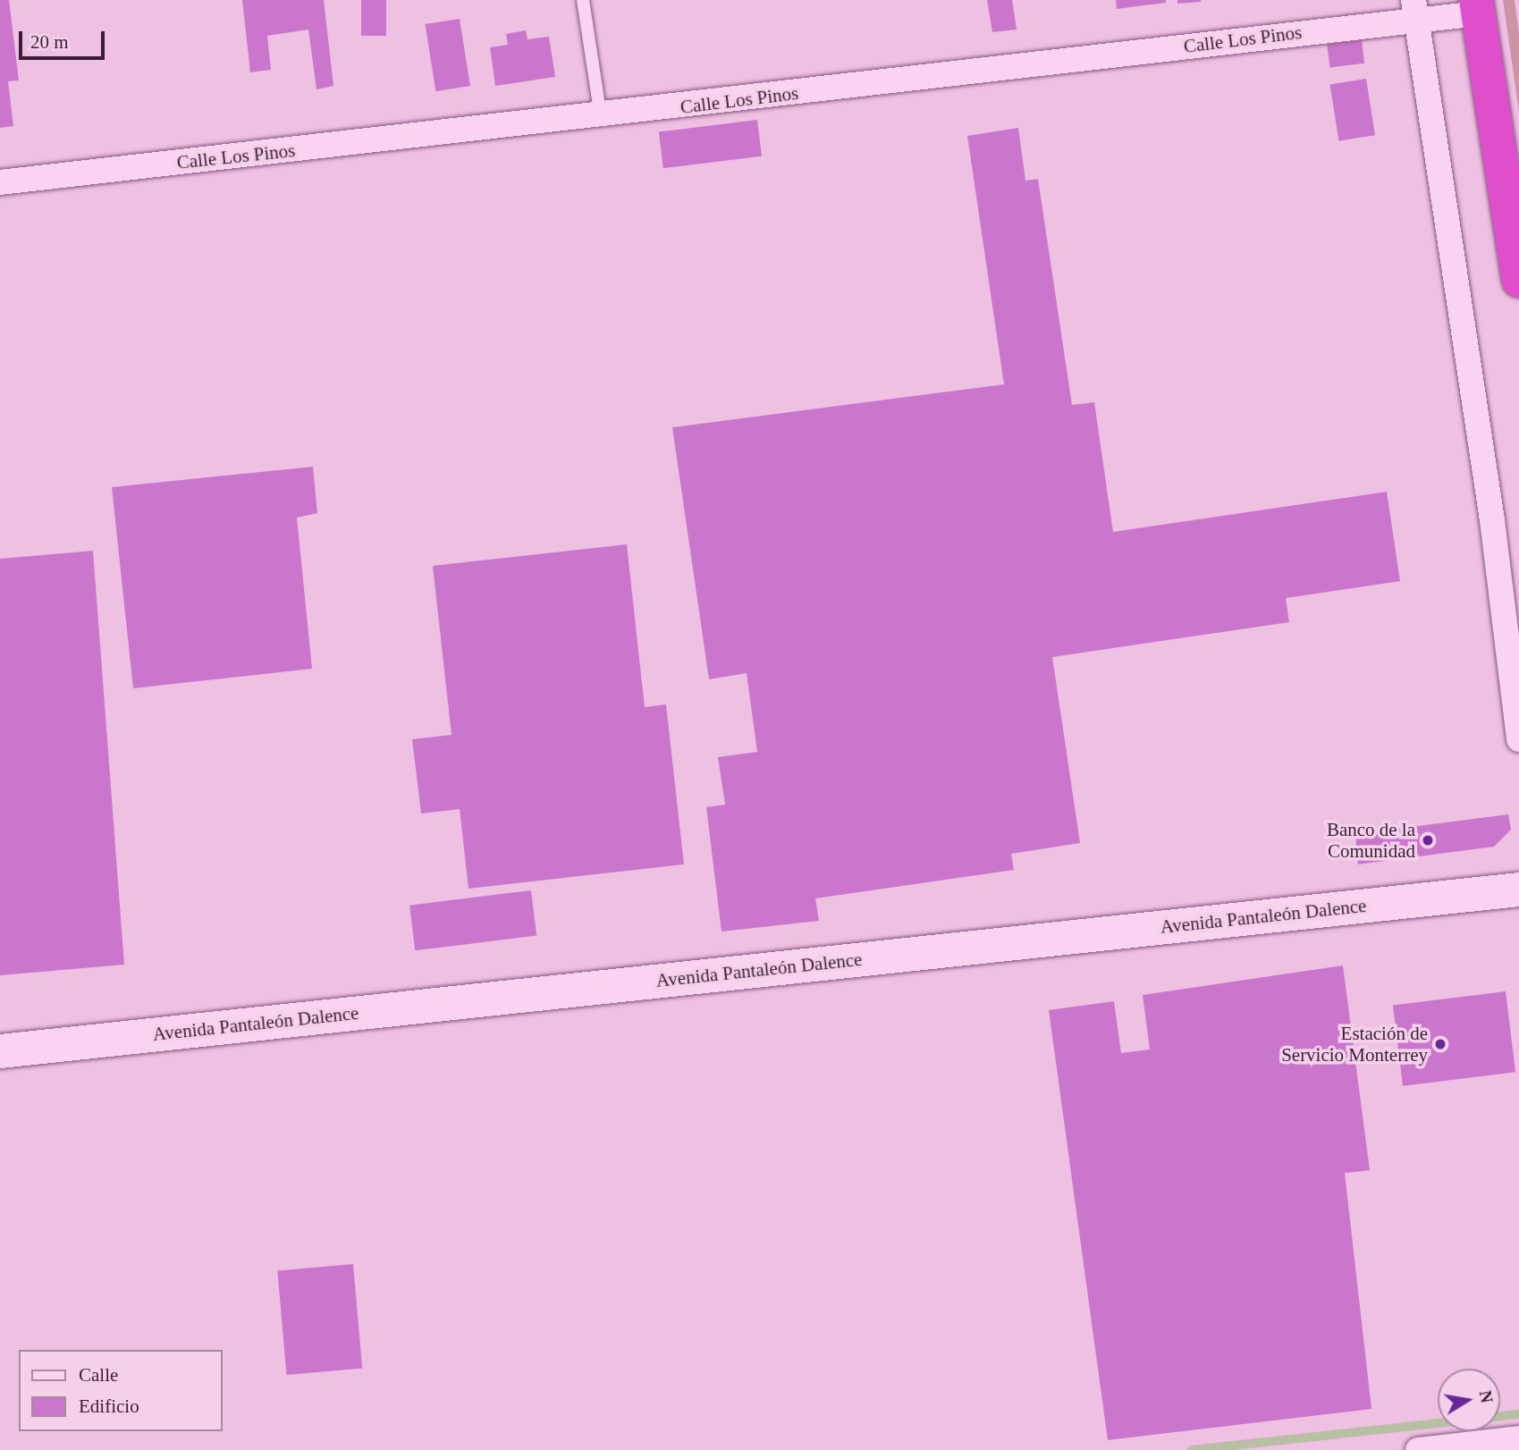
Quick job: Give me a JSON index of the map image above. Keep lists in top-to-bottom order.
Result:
{
  "streets": {
    "main road": ["Avenida Pantaleón Dalence"],
    "street": ["Calle Los Pinos"]
  },
  "places": ["Banco de la Comunidad", "Estación de Servicio Monterrey"],
  "legend": ["Calle", "Edificio"],
  "scale_bar": "20 m",
  "north": "right"
}
